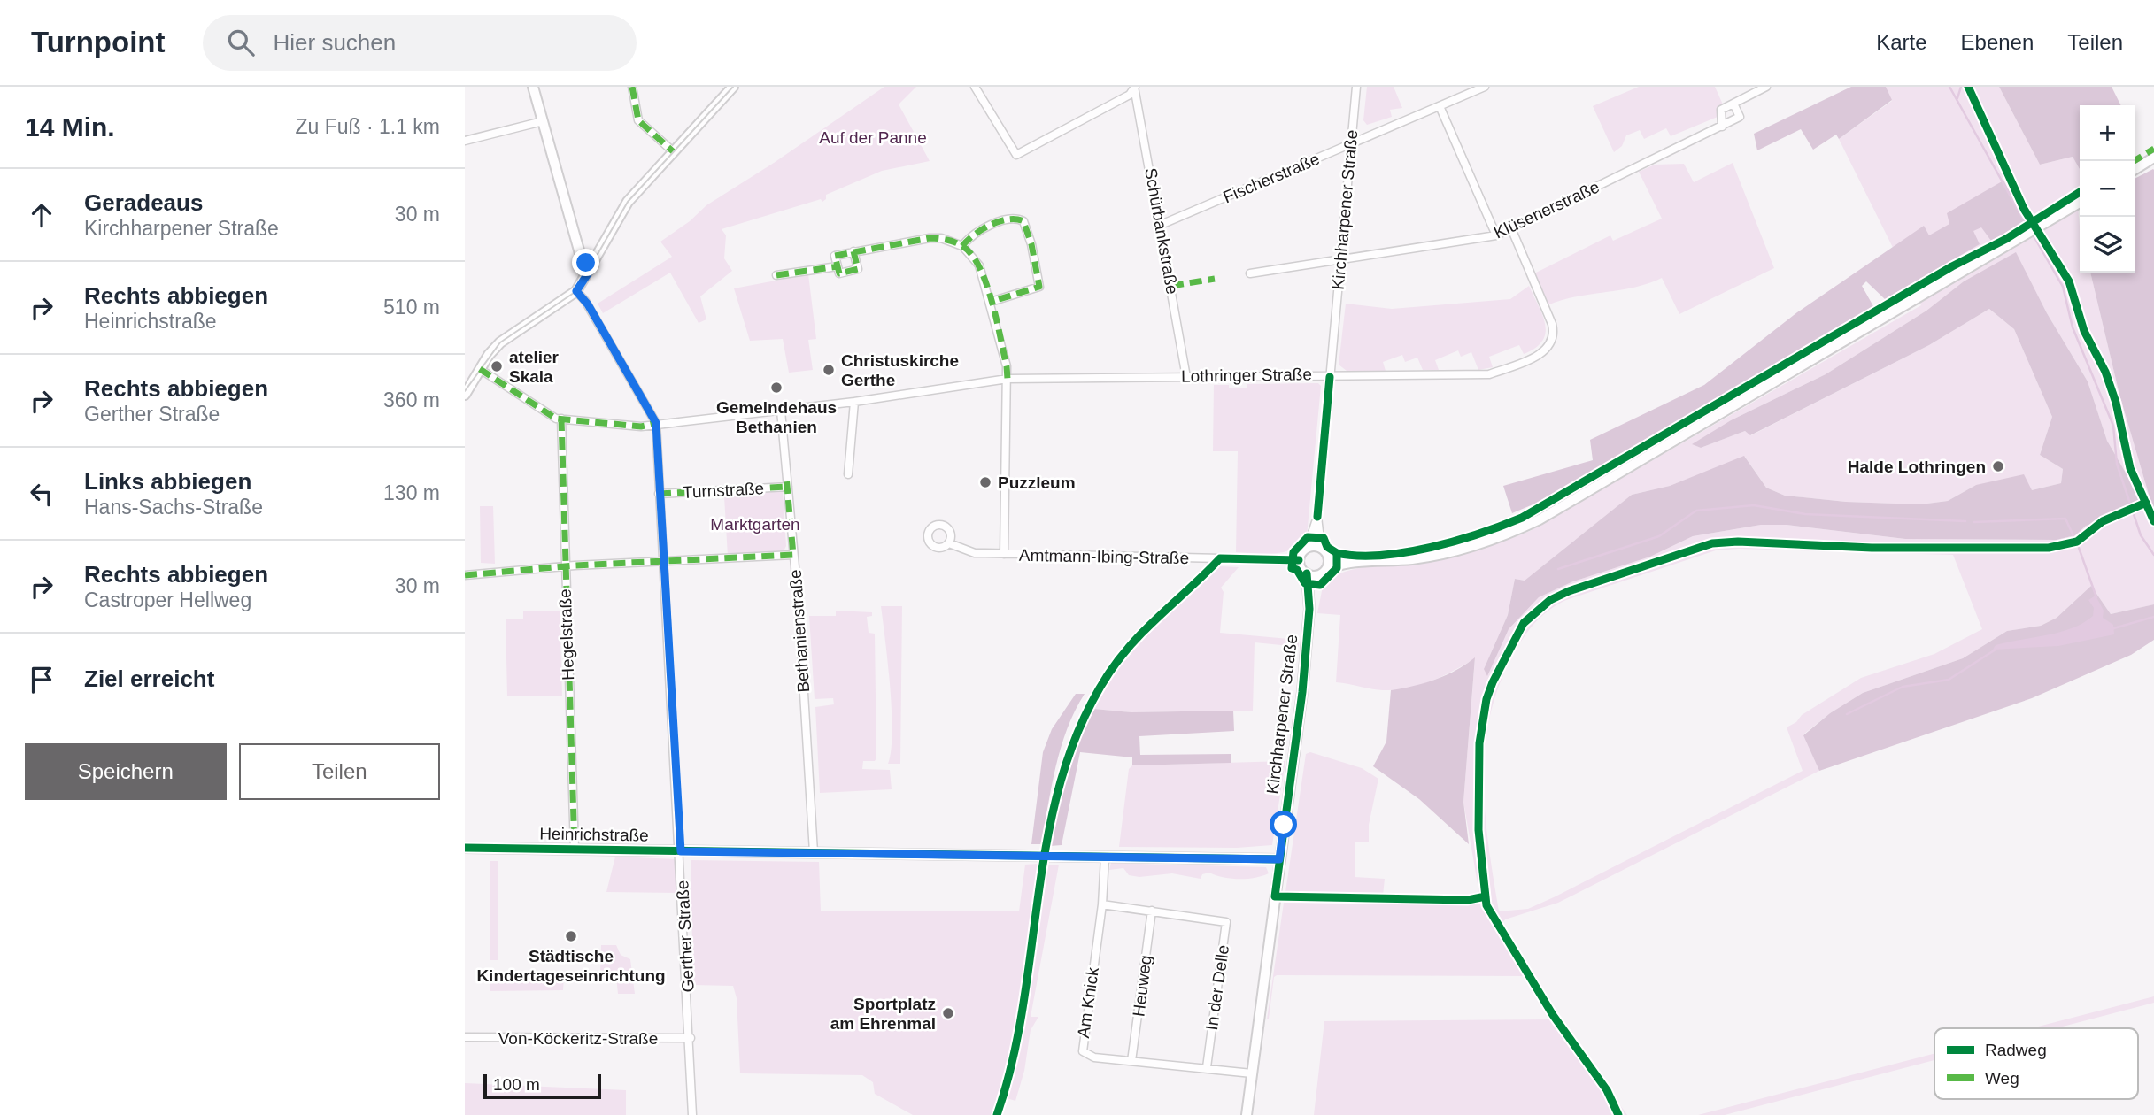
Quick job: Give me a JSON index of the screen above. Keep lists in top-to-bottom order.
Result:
{
  "streets": {
    "street": [
      "Fischerstraße",
      "Kirchharpener Straße",
      "Klüsenerstraße",
      "Schürbankstraße",
      "Lothringer Straße",
      "Turnstraße",
      "Amtmann-Ibing-Straße",
      "Bethanienstraße",
      "Hegelstraße",
      "Heinrichstraße",
      "Gerther Straße",
      "Heuweg",
      "In der Delle",
      "Am Knick",
      "Von-Köckeritz-Straße"
    ]
  },
  "crossings": [
    ["Fischerstraße", "Kirchharpener Straße"],
    ["Fischerstraße", "Schürbankstraße"],
    ["Kirchharpener Straße", "Klüsenerstraße"],
    ["Kirchharpener Straße", "Lothringer Straße"],
    ["Kirchharpener Straße", "Amtmann-Ibing-Straße"],
    ["Kirchharpener Straße", "Heinrichstraße"],
    ["Kirchharpener Straße", "Am Knick"],
    ["Klüsenerstraße", "Lothringer Straße"],
    ["Schürbankstraße", "Lothringer Straße"],
    ["Lothringer Straße", "Bethanienstraße"],
    ["Lothringer Straße", "Hegelstraße"],
    ["Lothringer Straße", "Gerther Straße"],
    ["Turnstraße", "Bethanienstraße"],
    ["Turnstraße", "Gerther Straße"],
    ["Bethanienstraße", "Heinrichstraße"],
    ["Hegelstraße", "Heinrichstraße"],
    ["Heinrichstraße", "Gerther Straße"],
    ["Heinrichstraße", "Am Knick"],
    ["Gerther Straße", "Von-Köckeritz-Straße"],
    ["Heuweg", "In der Delle"],
    ["Heuweg", "Am Knick"],
    ["In der Delle", "Am Knick"]
  ],
  "parks": ["Auf der Panne", "Marktgarten"],
  "places": [
    "atelier Skala",
    "Christuskirche Gerthe",
    "Gemeindehaus Bethanien",
    "Halde Lothringen",
    "Puzzleum",
    "Städtische Kindertageseinrichtung",
    "Sportplatz am Ehrenmal"
  ],
  "legend": ["Radweg", "Weg"],
  "scale_bar": "100 m",
  "page": {
    "header": "Turnpoint",
    "search": "Hier suchen",
    "nav": ["Karte", "Ebenen", "Teilen"],
    "heading": ["14 Min.", "Zu Fuß · 1.1 km"],
    "map_buttons": ["+", "−"],
    "list": [
      ["Geradeaus", "Kirchharpener Straße", "30 m"],
      ["Rechts abbiegen", "Heinrichstraße", "510 m"],
      ["Rechts abbiegen", "Gerther Straße", "360 m"],
      ["Links abbiegen", "Hans-Sachs-Straße", "130 m"],
      ["Rechts abbiegen", "Castroper Hellweg", "30 m"],
      "Ziel erreicht"
    ],
    "buttons": ["Speichern", "Teilen"],
    "scale": "100 m"
  }
}
